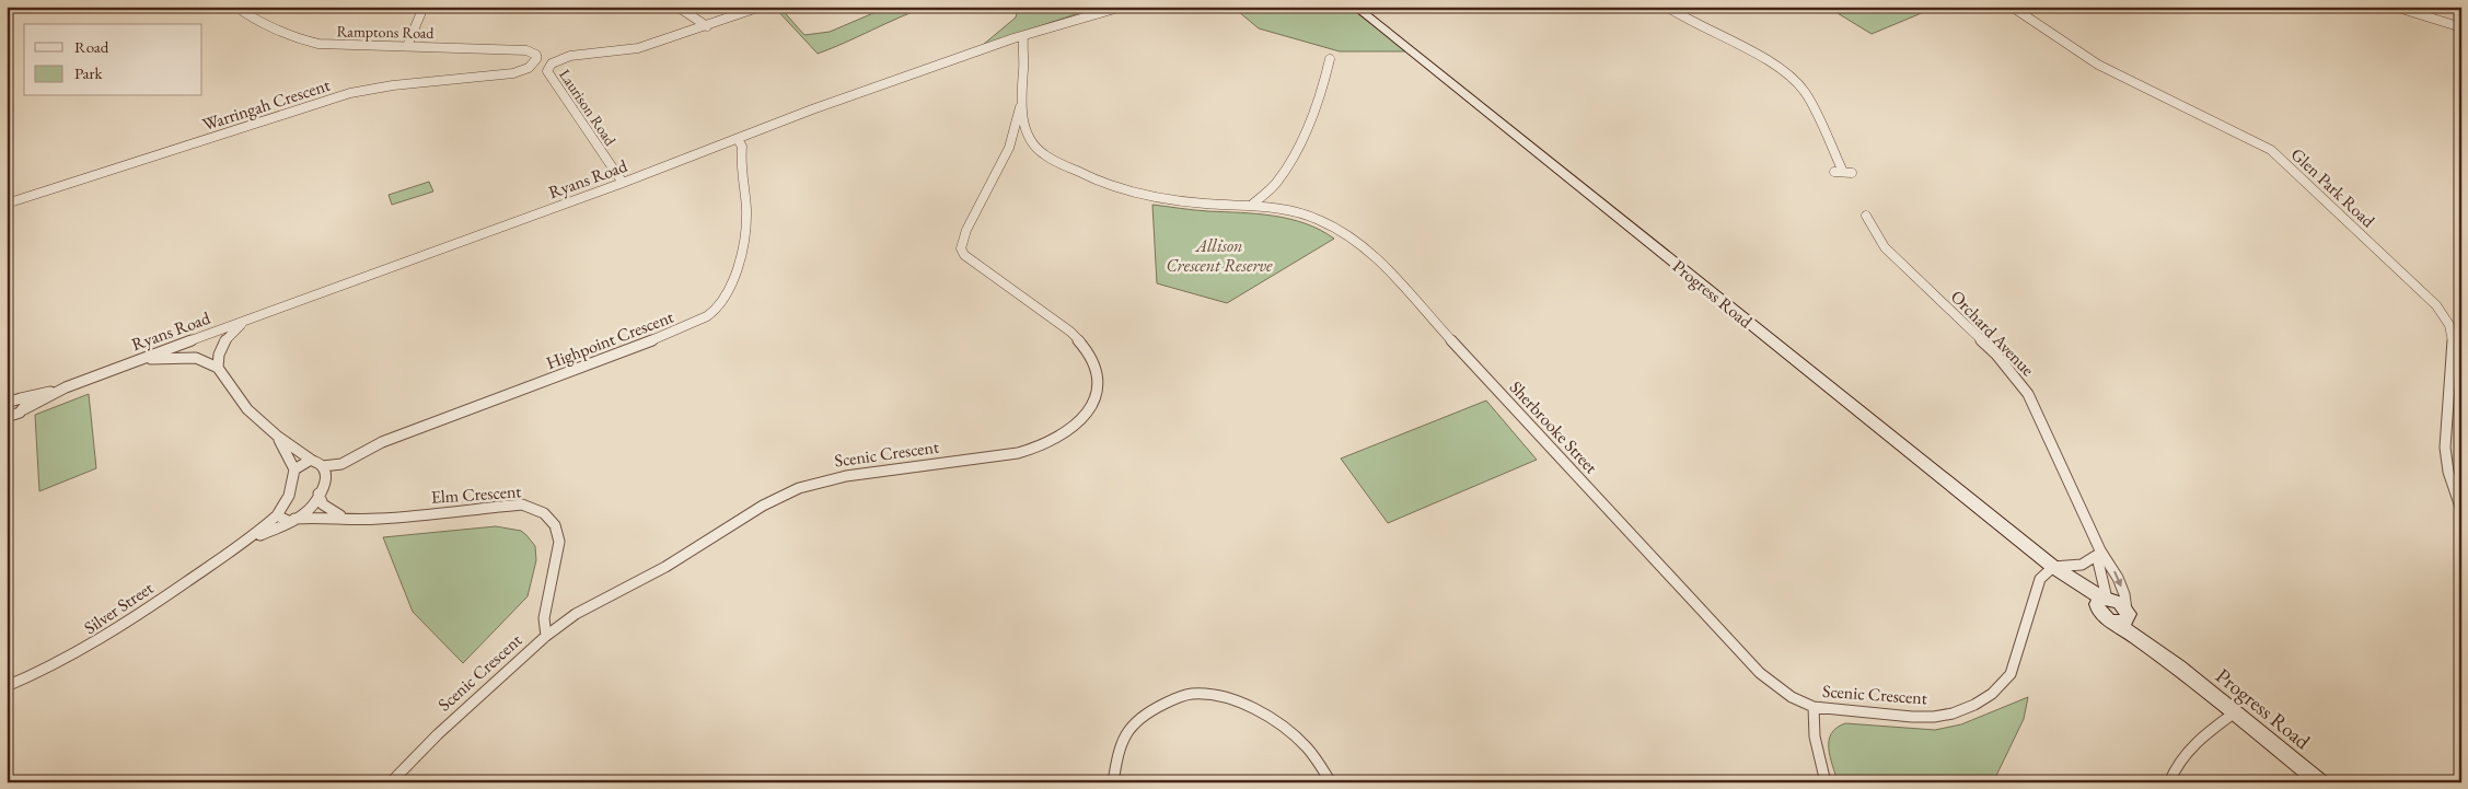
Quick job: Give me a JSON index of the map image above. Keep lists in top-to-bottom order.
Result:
{
  "streets": {
    "street": [
      "Ramptons Road",
      "Warringah Crescent",
      "Laurison Road",
      "Ryans Road",
      "Glen Park Road",
      "Progress Road",
      "Orchard Avenue",
      "Highpoint Crescent",
      "Sherbrooke Street",
      "Scenic Crescent",
      "Elm Crescent",
      "Silver Street"
    ]
  },
  "crossings": [
    ["Ramptons Road", "Warringah Crescent"],
    ["Laurison Road", "Ryans Road"],
    ["Ryans Road", "Highpoint Crescent"],
    ["Progress Road", "Orchard Avenue"],
    ["Progress Road", "Scenic Crescent"],
    ["Sherbrooke Street", "Scenic Crescent"],
    ["Scenic Crescent", "Elm Crescent"],
    ["Elm Crescent", "Silver Street"]
  ],
  "parks": ["Allison Crescent Reserve"],
  "legend": ["Road", "Park"]
}
